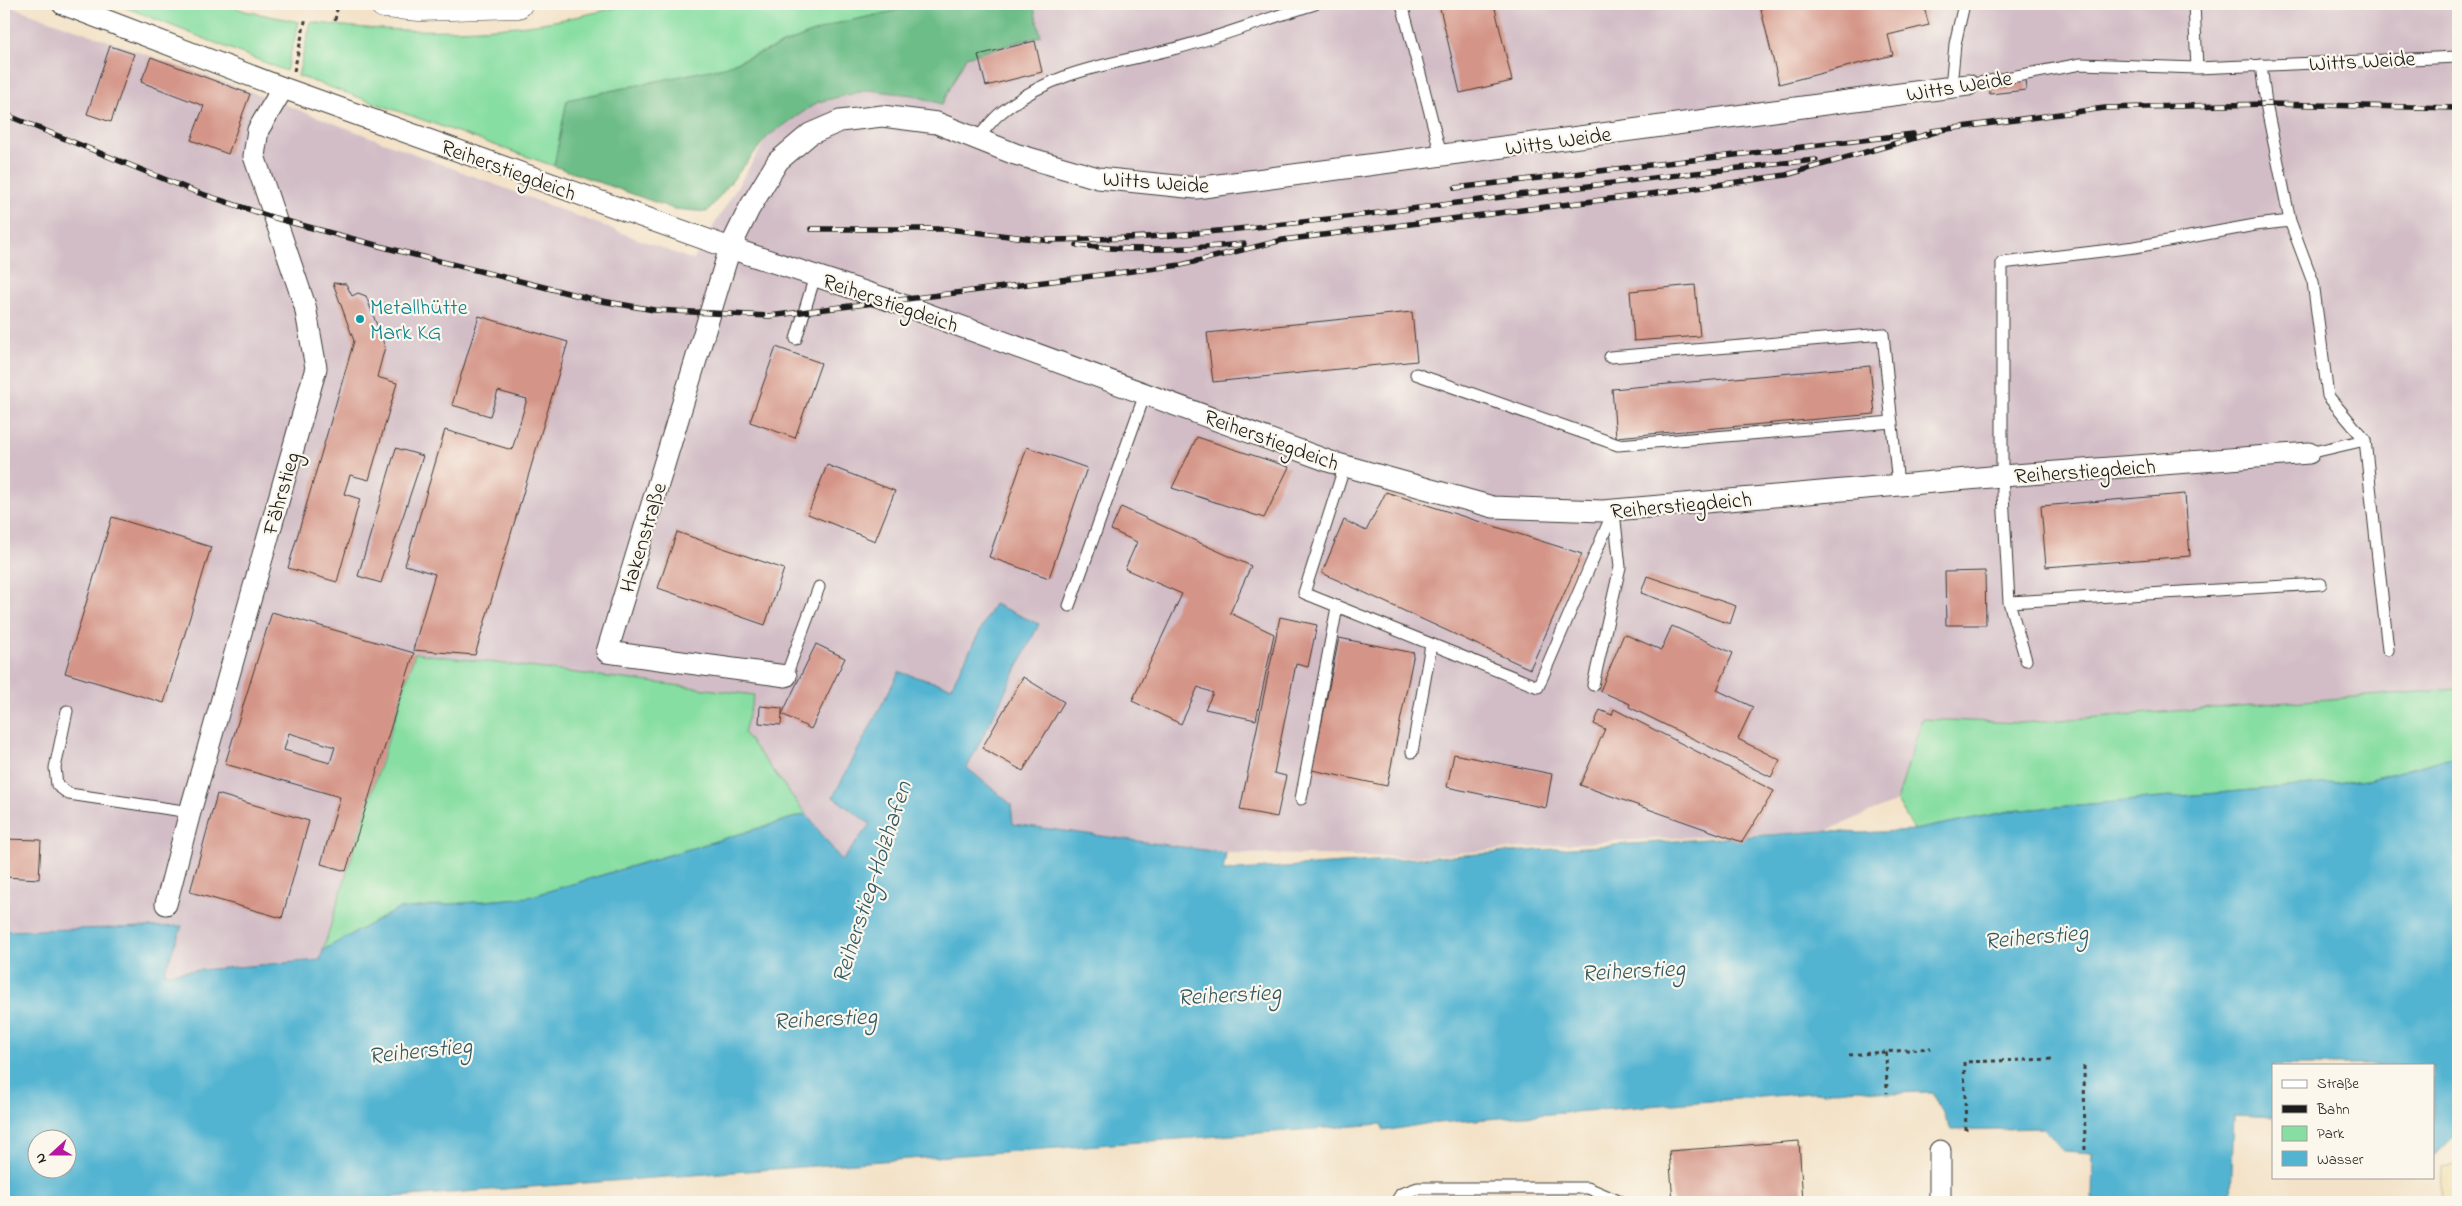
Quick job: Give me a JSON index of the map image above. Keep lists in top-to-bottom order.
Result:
{
  "streets": {
    "street": [
      "Witts Weide",
      "Reiherstiegdeich",
      "Fährstieg",
      "Hakenstraße"
    ]
  },
  "crossings": [
    ["Witts Weide", "Reiherstiegdeich"],
    ["Witts Weide", "Hakenstraße"],
    ["Reiherstiegdeich", "Fährstieg"],
    ["Reiherstiegdeich", "Hakenstraße"]
  ],
  "water": ["Reiherstieg-Holzhafen", "Reiherstieg"],
  "places": ["Metallhütte Mark KG"],
  "legend": [
    "Straße",
    "Bahn",
    "Park",
    "Wasser"
  ],
  "north": "left"
}
